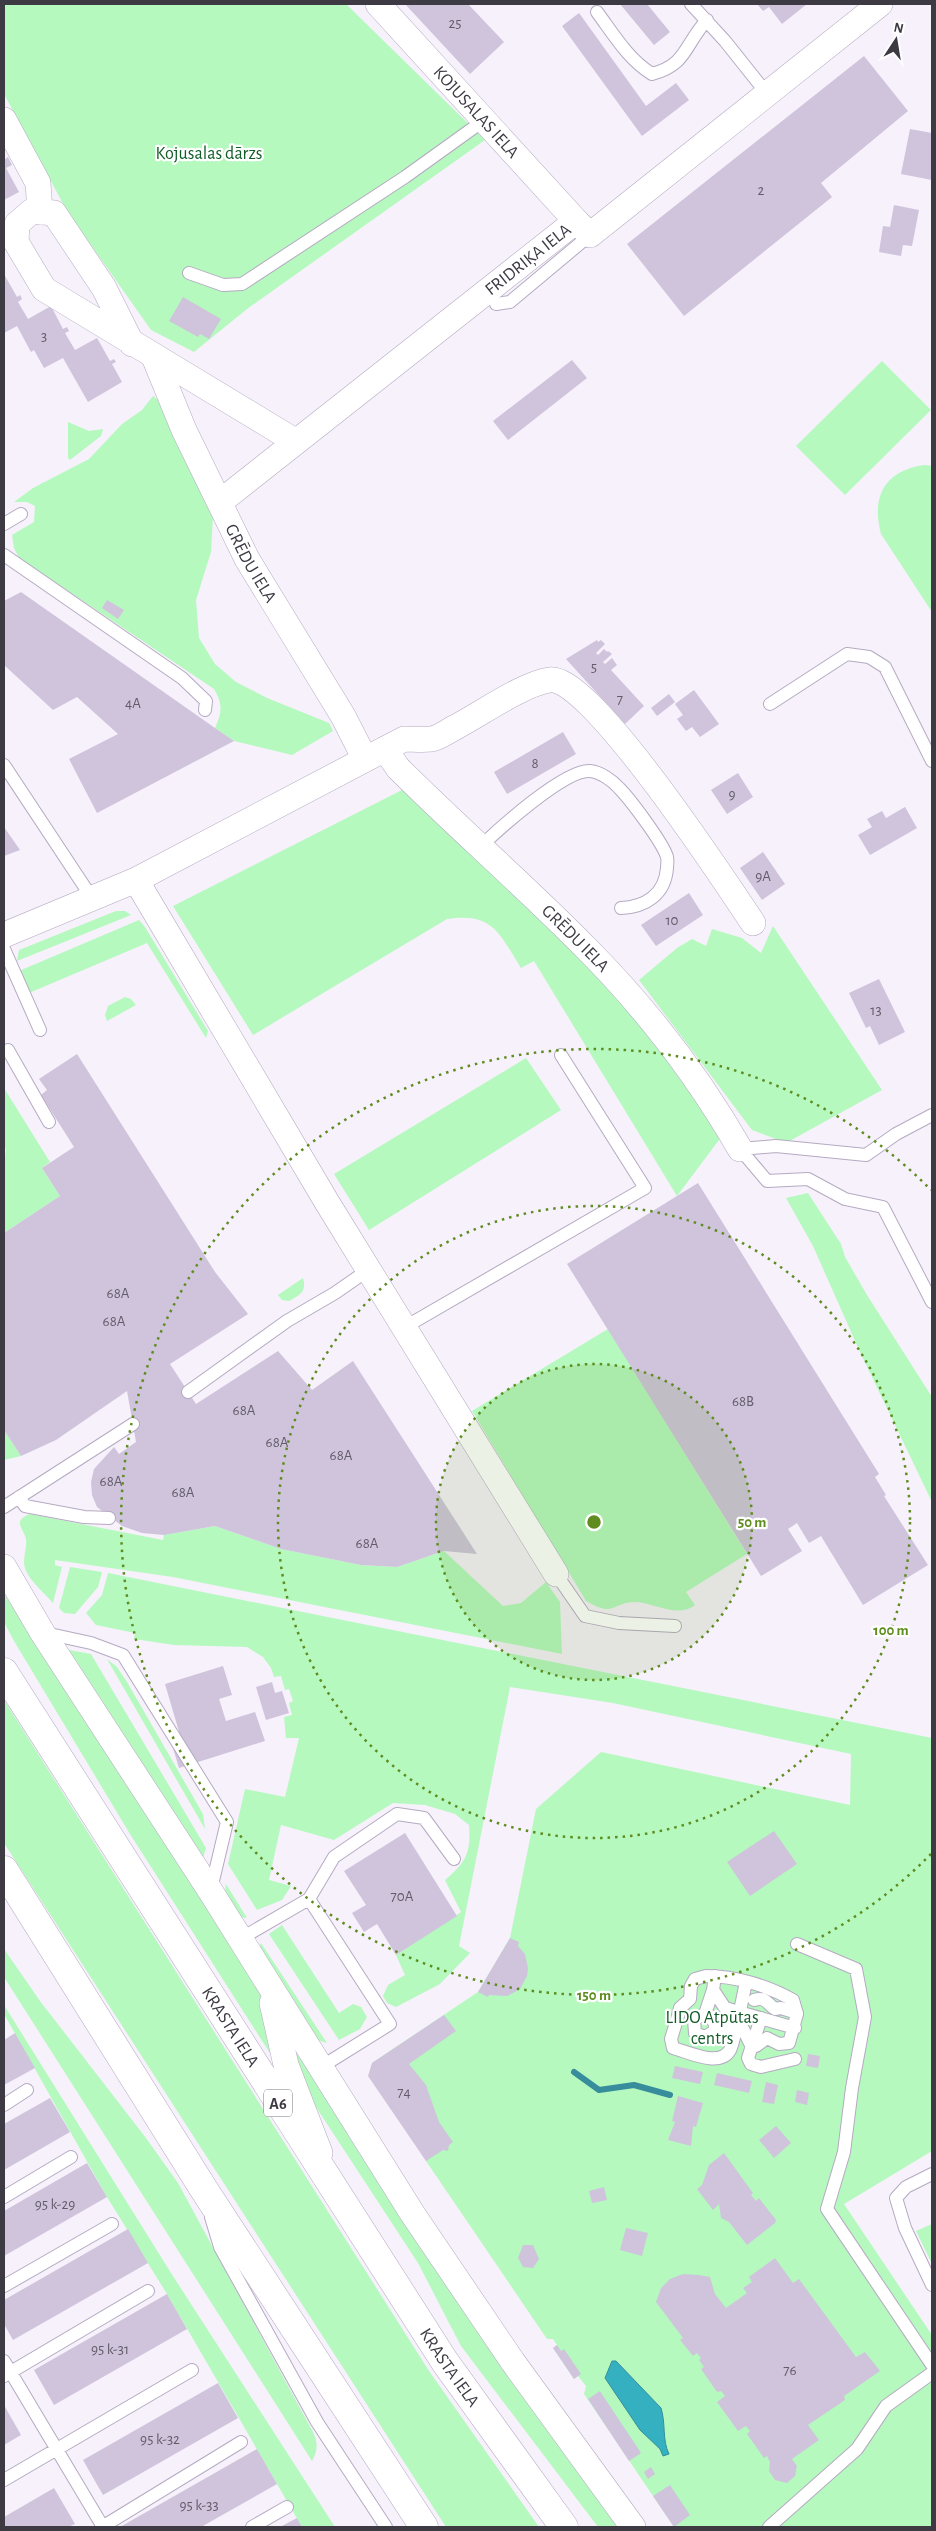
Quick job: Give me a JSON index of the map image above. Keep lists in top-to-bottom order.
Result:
{
  "streets": {
    "highway": ["KRASTA IELA", "A6"],
    "street": ["KOJUSALAS IELA", "FRIDRIĶA IELA", "GRĒDU IELA"]
  },
  "crossings": [
    ["KOJUSALAS IELA", "FRIDRIĶA IELA"],
    ["FRIDRIĶA IELA", "GRĒDU IELA"]
  ],
  "parks": ["Kojusalas dārzs", "LIDO Atpūtas centrs"],
  "house_numbers": [
    "25",
    "2",
    "3",
    "5",
    "7",
    "4A",
    "8",
    "9",
    "9A",
    "10",
    "13",
    "68A",
    "68A",
    "68B",
    "68A",
    "68A",
    "68A",
    "68A",
    "68A",
    "68A",
    "70A",
    "74",
    "95 k-29",
    "95 k-31",
    "76",
    "95 k-32",
    "95 k-33"
  ],
  "north": "top",
  "rings": ["50 m", "100 m", "150 m"]
}
